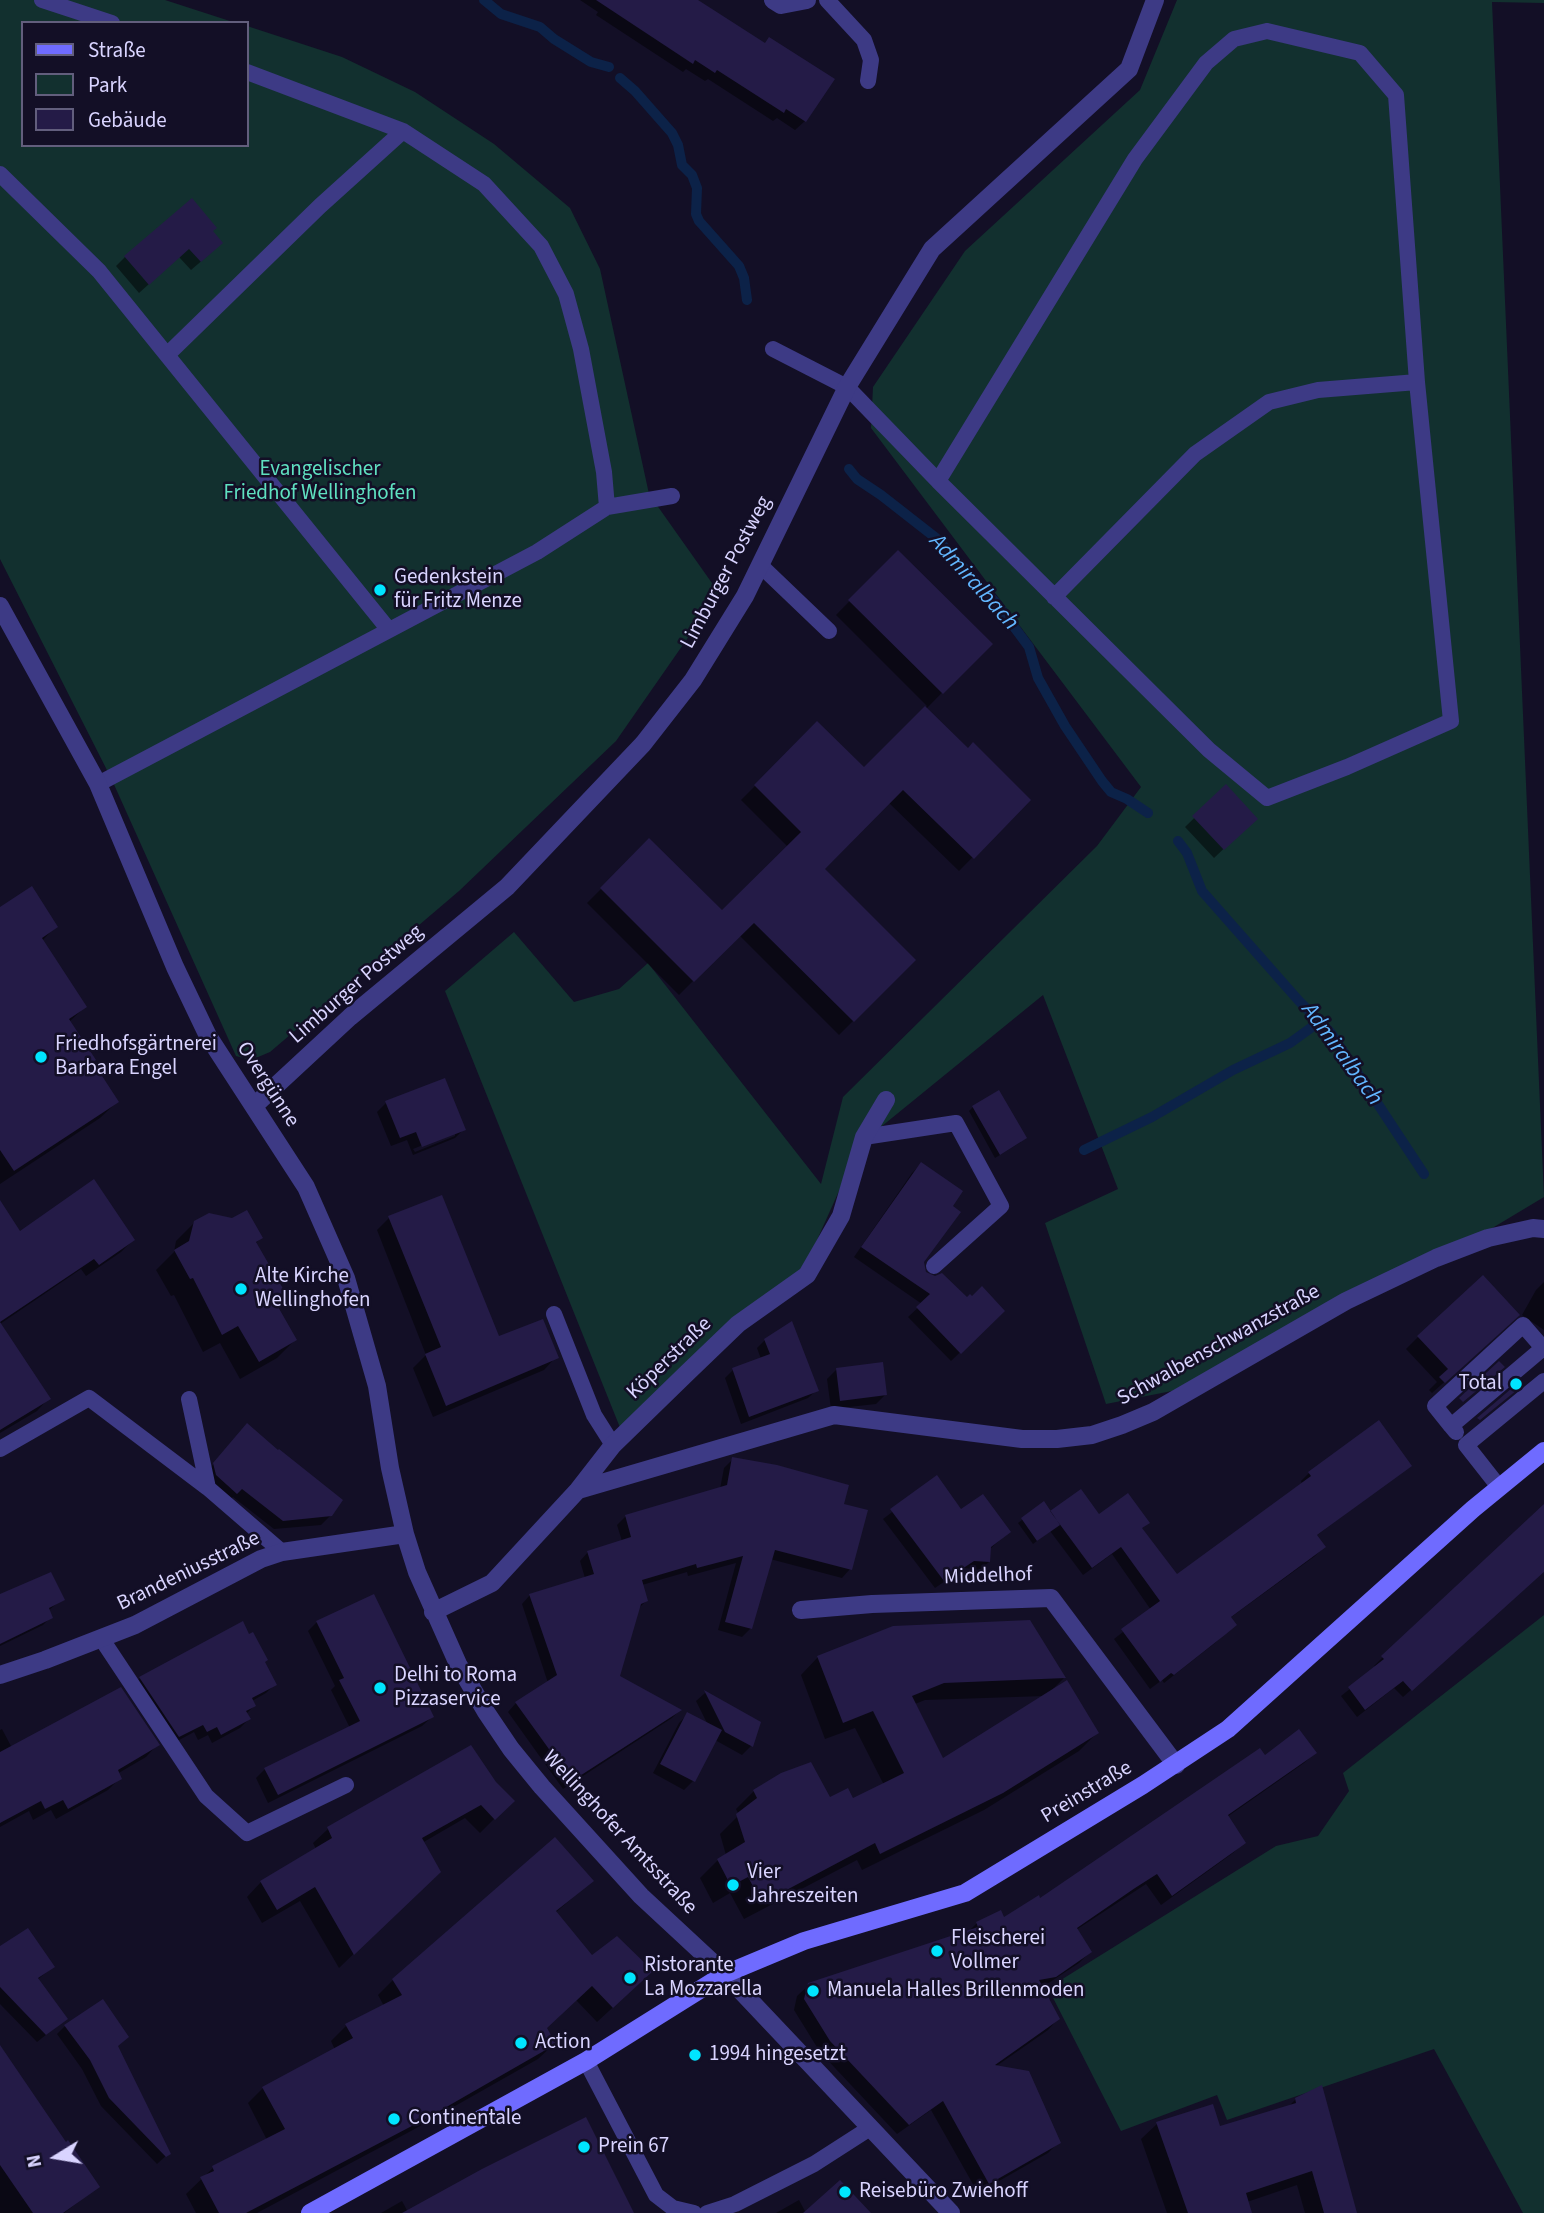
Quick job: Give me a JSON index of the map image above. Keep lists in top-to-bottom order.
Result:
{
  "streets": {
    "street": [
      "Limburger Postweg",
      "Overgünne",
      "Schwalbenschwanzstraße",
      "Köperstraße",
      "Brandeniusstraße",
      "Middelhof",
      "Preinstraße",
      "Wellinghofer Amtsstraße"
    ]
  },
  "crossings": [
    ["Limburger Postweg", "Overgünne"],
    ["Overgünne", "Köperstraße"],
    ["Overgünne", "Brandeniusstraße"],
    ["Overgünne", "Wellinghofer Amtsstraße"],
    ["Schwalbenschwanzstraße", "Köperstraße"],
    ["Köperstraße", "Wellinghofer Amtsstraße"],
    ["Middelhof", "Preinstraße"],
    ["Preinstraße", "Wellinghofer Amtsstraße"]
  ],
  "water": ["Admiralbach"],
  "parks": ["Evangelischer Friedhof Wellinghofen"],
  "places": [
    "Gedenkstein für Fritz Menze",
    "Friedhofsgärtnerei Barbara Engel",
    "Alte Kirche Wellinghofen",
    "Total",
    "Delhi to Roma Pizzaservice",
    "Vier Jahreszeiten",
    "Fleischerei Vollmer",
    "Ristorante La Mozzarella",
    "Manuela Halles Brillenmoden",
    "Action",
    "1994 hingesetzt",
    "Continentale",
    "Prein 67",
    "Reisebüro Zwiehoff"
  ],
  "legend": ["Straße", "Park", "Gebäude"],
  "north": "left"
}
